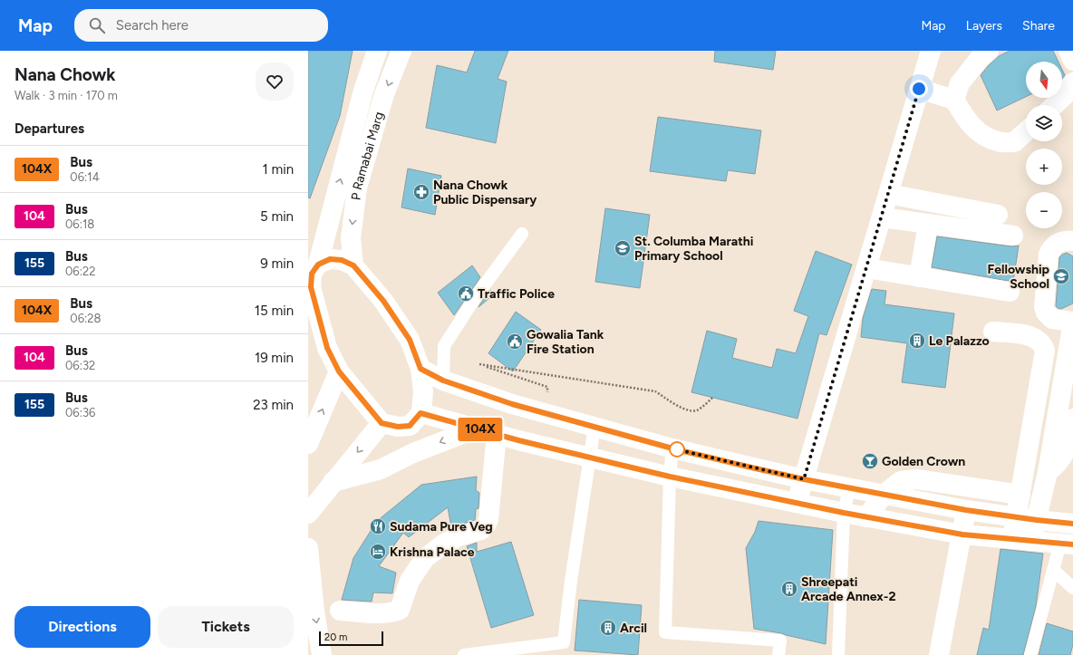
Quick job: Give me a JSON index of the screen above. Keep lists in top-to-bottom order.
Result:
{
  "streets": {
    "main road": ["P Ramabai Marg"]
  },
  "places": {
    "pharmacy": ["Nana Chowk Public Dispensary"],
    "school or university": ["St. Columba Marathi Primary School", "Fellowship School"],
    "public building": ["Traffic Police", "Gowalia Tank Fire Station"],
    "building": ["Le Palazzo", "Shreepati Arcade Annex-2", "Arcil"],
    "bar": ["Golden Crown"],
    "restaurant": ["Sudama Pure Veg"],
    "hotel": ["Krishna Palace"]
  },
  "lines": ["bus line 104X"],
  "scale_bar": "20 m",
  "north": "bottom",
  "page": {
    "header": "Map",
    "search": "Search here",
    "nav": ["Map", "Layers", "Share"],
    "heading": [
      ["Nana Chowk", "Walk · 3 min · 170 m"],
      "Departures"
    ],
    "on_map": "104X",
    "map_buttons": ["+", "−"],
    "list": [
      {
        "mark": "104X",
        "name": "Bus",
        "note": "06:14",
        "value": "1 min"
      },
      {
        "mark": "104",
        "name": "Bus",
        "note": "06:18",
        "value": "5 min"
      },
      {
        "mark": "155",
        "name": "Bus",
        "note": "06:22",
        "value": "9 min"
      },
      {
        "mark": "104X",
        "name": "Bus",
        "note": "06:28",
        "value": "15 min"
      },
      {
        "mark": "104",
        "name": "Bus",
        "note": "06:32",
        "value": "19 min"
      },
      {
        "mark": "155",
        "name": "Bus",
        "note": "06:36",
        "value": "23 min"
      }
    ],
    "buttons": ["Directions", "Tickets"],
    "scale": "20 m"
  }
}
